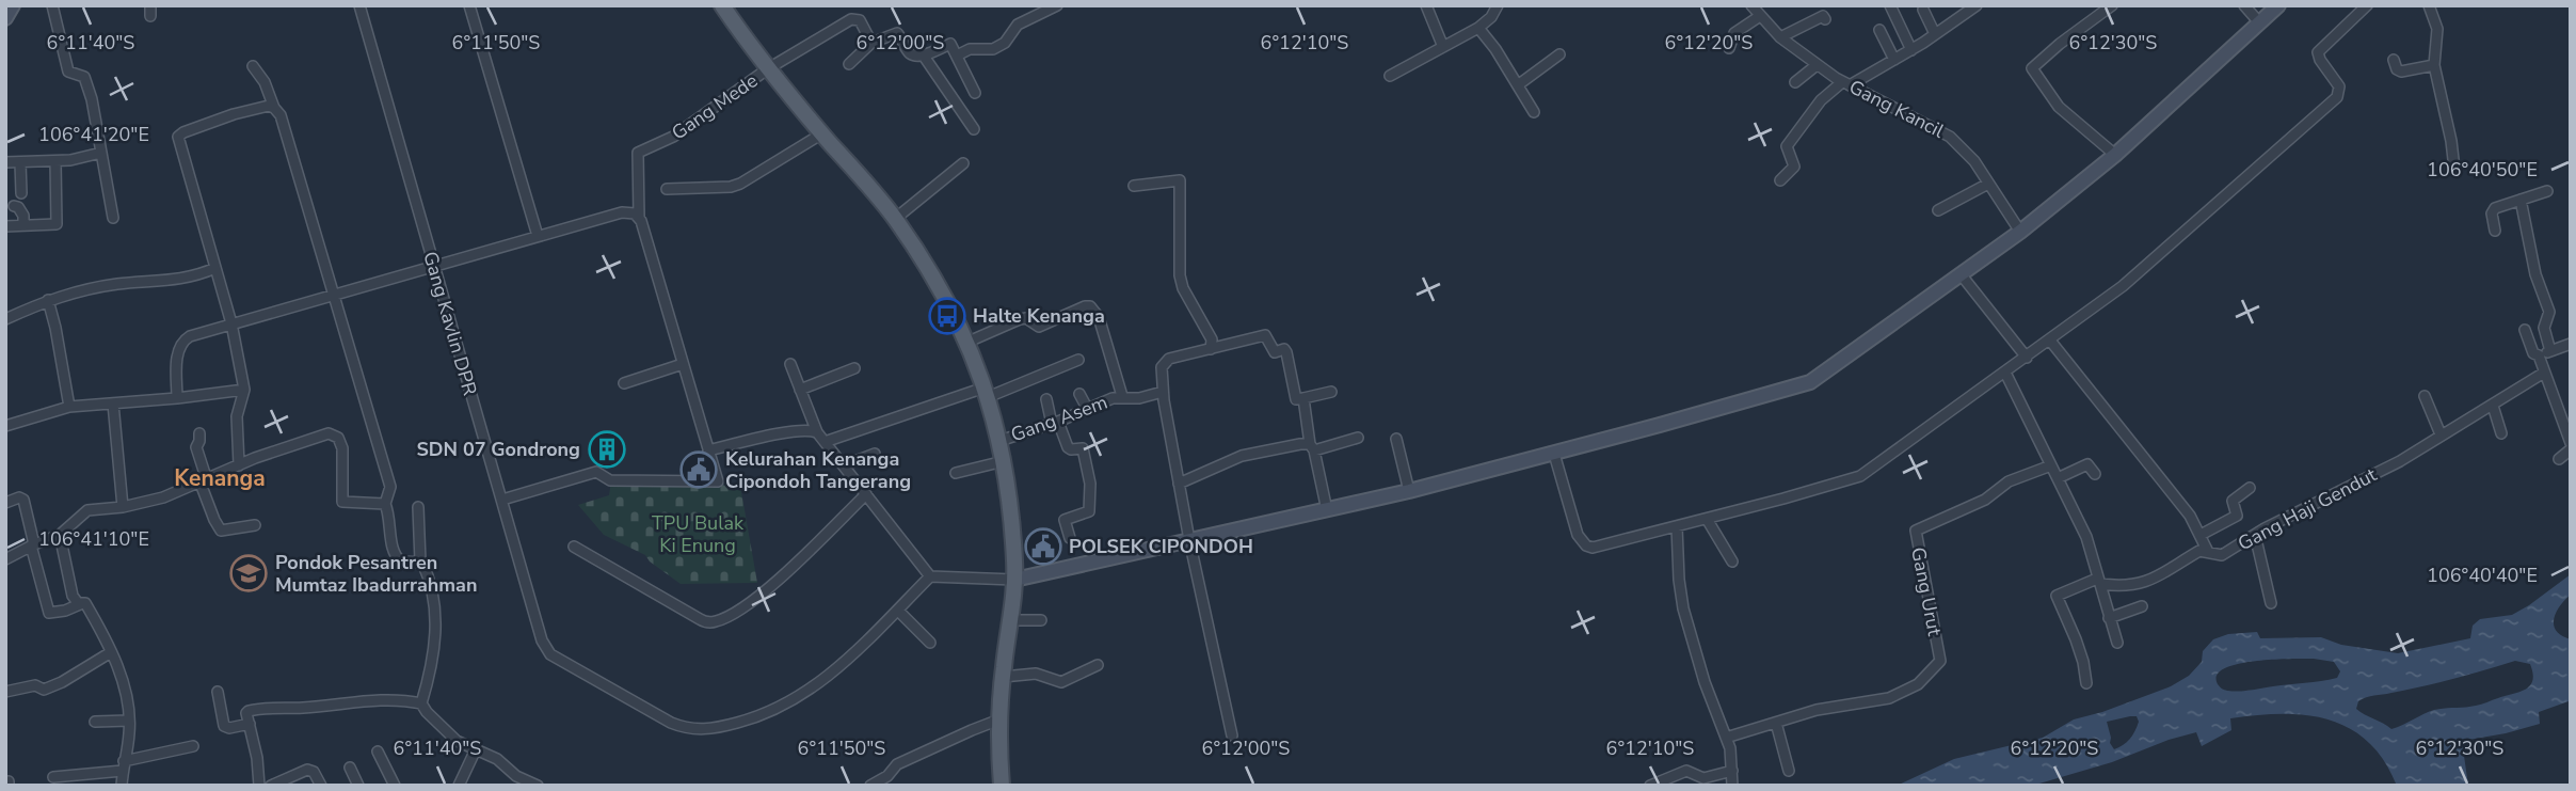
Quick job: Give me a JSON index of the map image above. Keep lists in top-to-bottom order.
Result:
{
  "streets": {
    "street": [
      "Gang Mede",
      "Gang Kancil",
      "Gang Kavlin DPR",
      "Gang Asem",
      "Gang Haji Gendut",
      "Gang Urut"
    ]
  },
  "districts": ["Kenanga"],
  "parks": ["TPU Bulak Ki Enung"],
  "places": {
    "bus stop": ["Halte Kenanga"],
    "building": ["SDN 07 Gondrong"],
    "public building": ["Kelurahan Kenanga Cipondoh Tangerang", "POLSEK CIPONDOH"],
    "school or university": ["Pondok Pesantren Mumtaz Ibadurrahman"]
  },
  "coordinates": [
    "6°12'10\"S",
    "6°12'20\"S",
    "6°11'40\"S",
    "6°11'50\"S",
    "6°12'00\"S",
    "6°12'30\"S",
    "106°41'20\"E",
    "106°40'50\"E",
    "106°41'10\"E",
    "106°40'40\"E"
  ]
}
